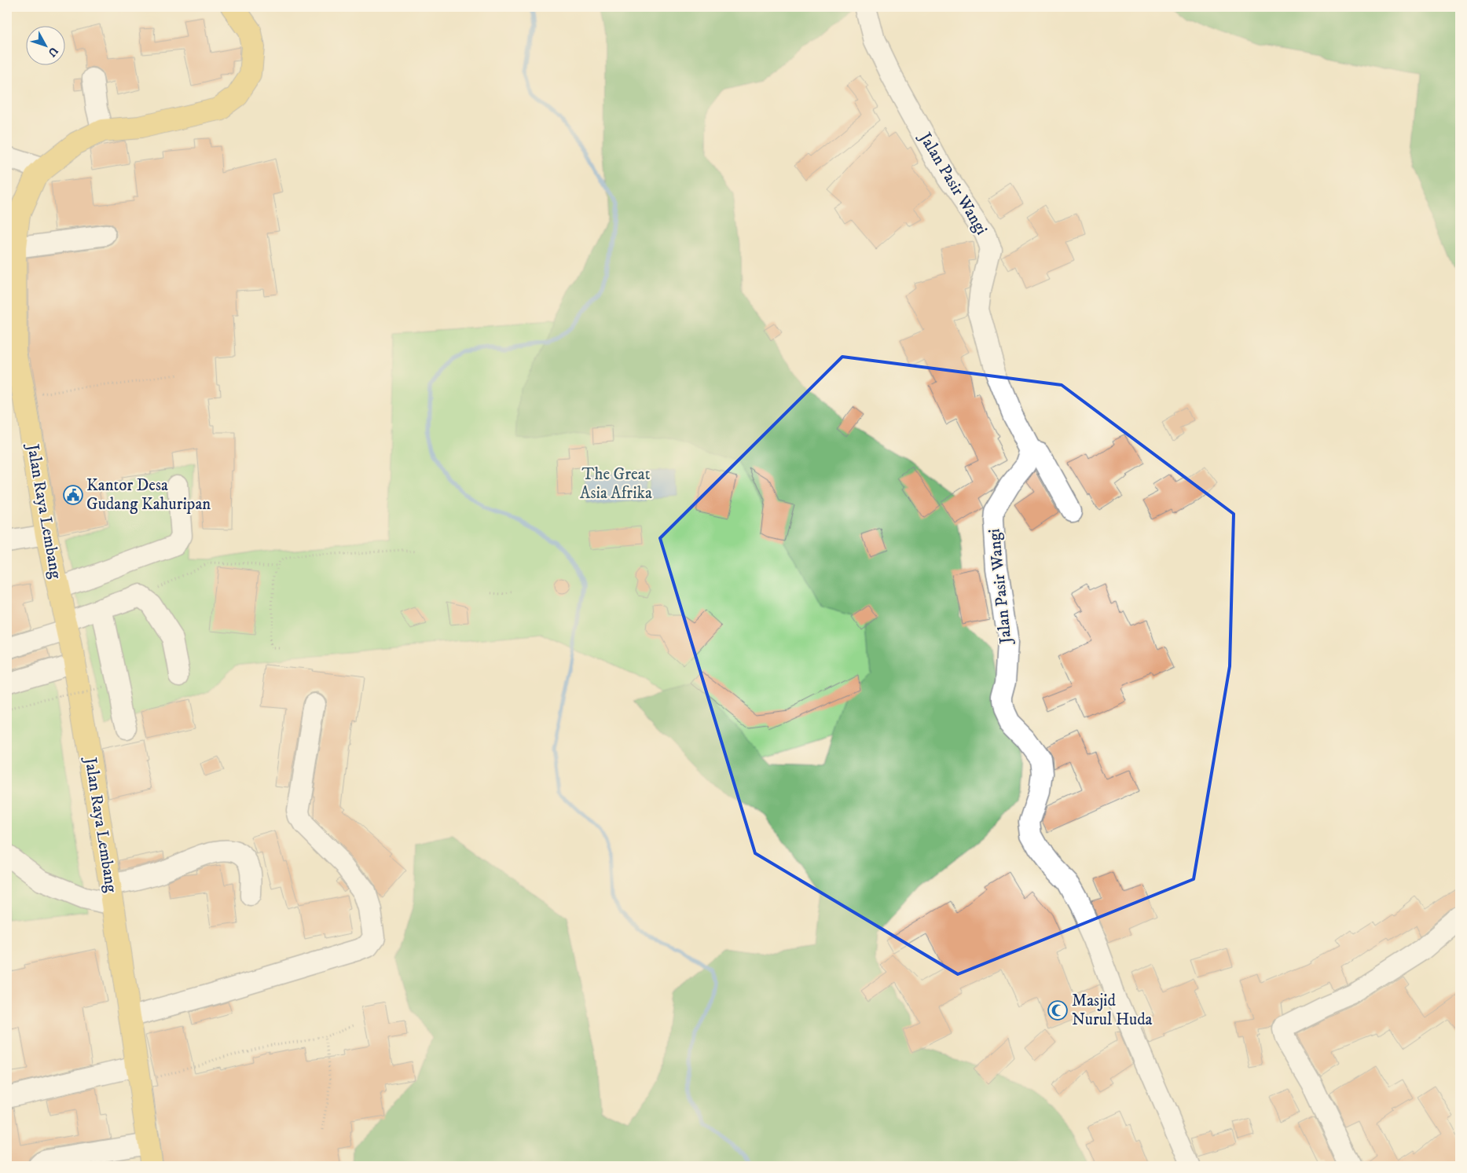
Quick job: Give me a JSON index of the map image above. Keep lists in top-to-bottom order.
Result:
{
  "streets": {
    "main road": ["Jalan Raya Lembang"],
    "street": ["Jalan Pasir Wangi"]
  },
  "parks": ["The Great Asia Afrika"],
  "places": {
    "public building": ["Kantor Desa Gudang Kahuripan"],
    "mosque": ["Masjid Nurul Huda"]
  },
  "north": "bottom right"
}
